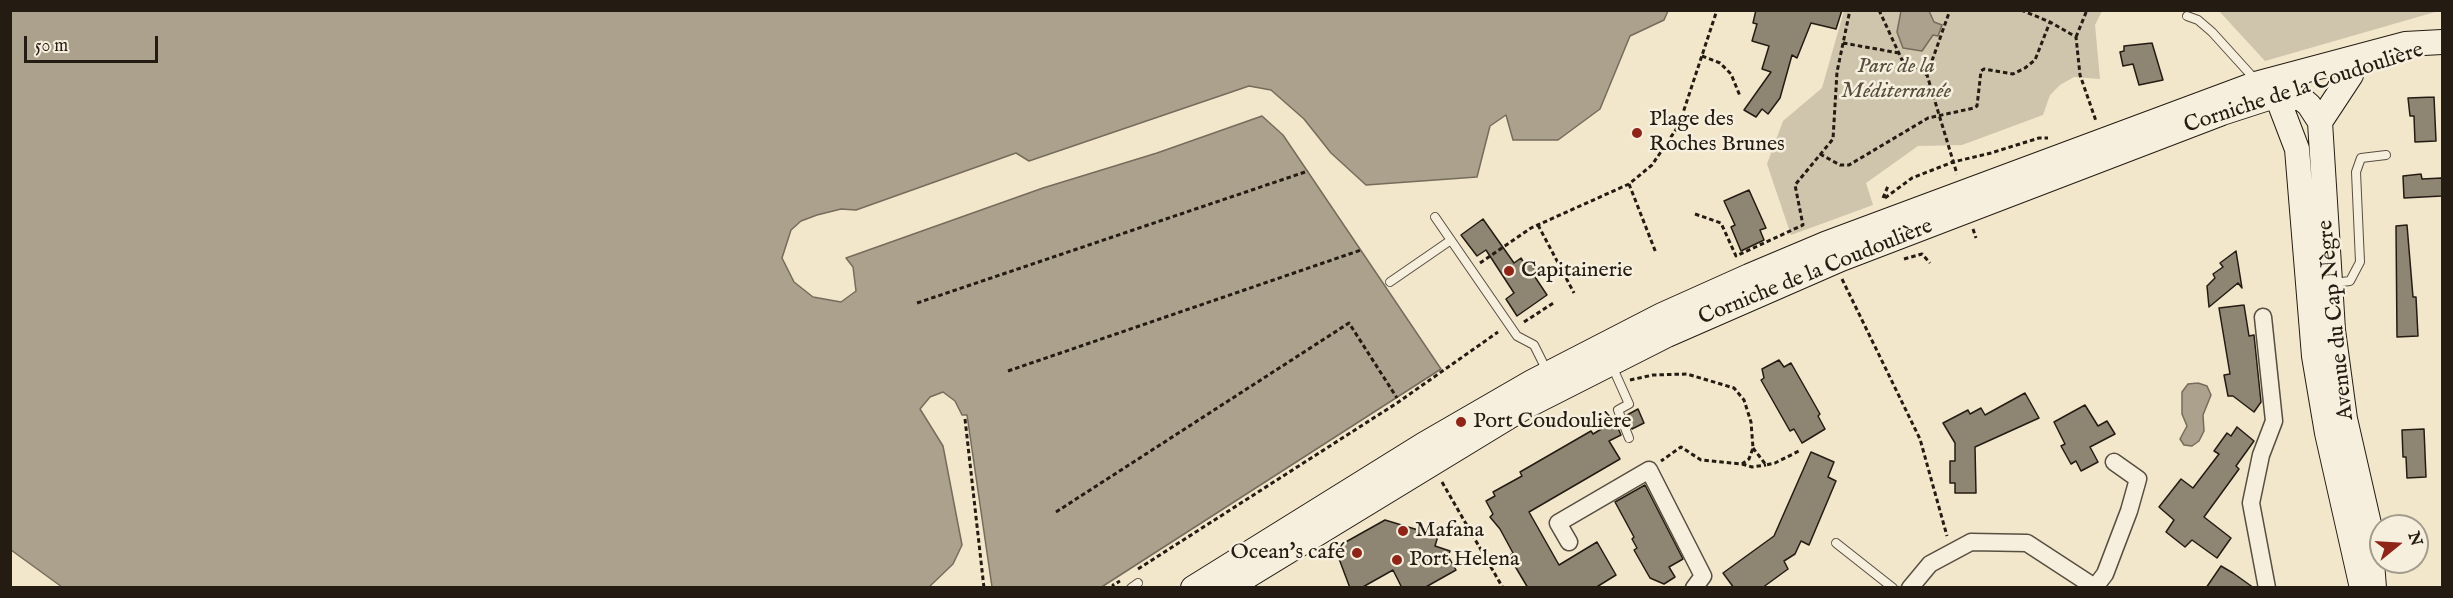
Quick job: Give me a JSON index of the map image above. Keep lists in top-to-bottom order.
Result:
{
  "streets": {
    "main road": ["Corniche de la Coudoulière", "Avenue du Cap Nègre"]
  },
  "parks": ["Parc de la Méditerranée"],
  "places": [
    "Plage des Roches Brunes",
    "Capitainerie",
    "Port Coudoulière",
    "Mafana",
    "Ocean's café",
    "Port Helena"
  ],
  "scale_bar": "50 m",
  "north": "right"
}
